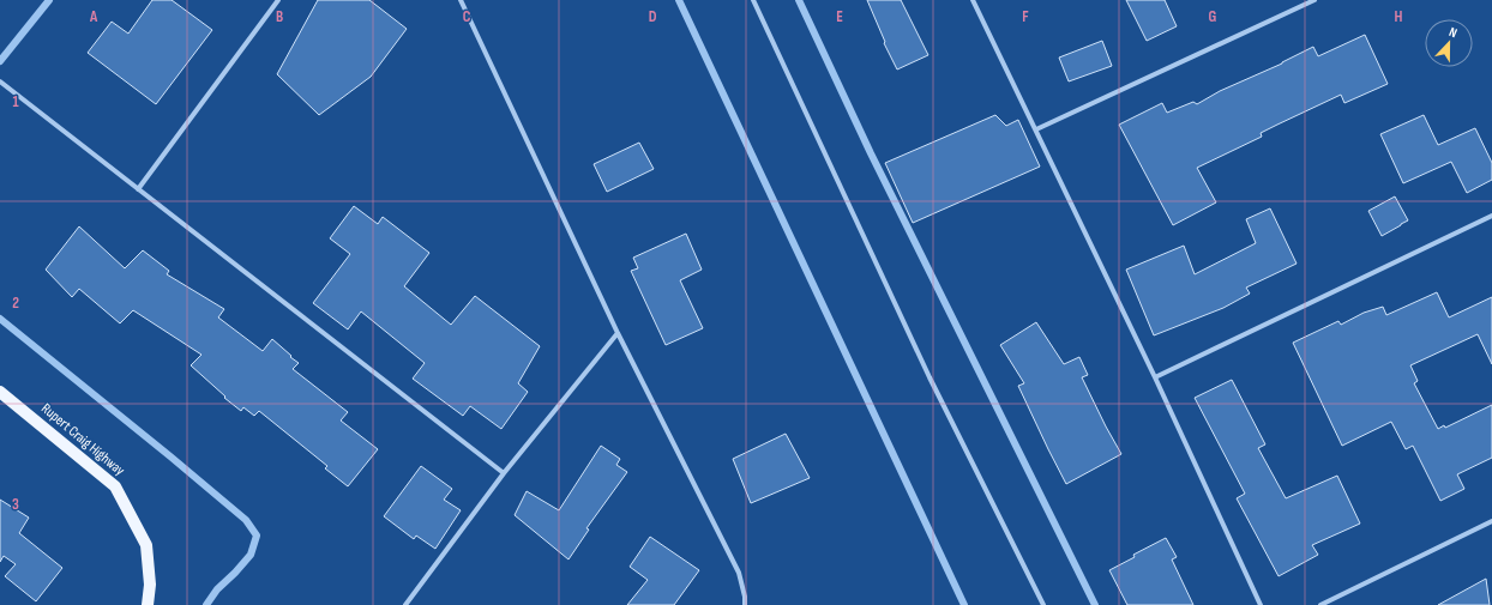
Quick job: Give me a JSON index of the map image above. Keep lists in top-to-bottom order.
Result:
{
  "streets": {
    "main road": ["Rupert Craig Highway"]
  },
  "north": "top",
  "grid": {
    "columns": [
      "A",
      "B",
      "C",
      "D",
      "E",
      "F",
      "G",
      "H"
    ],
    "rows": ["1", "2", "3"]
  }
}
